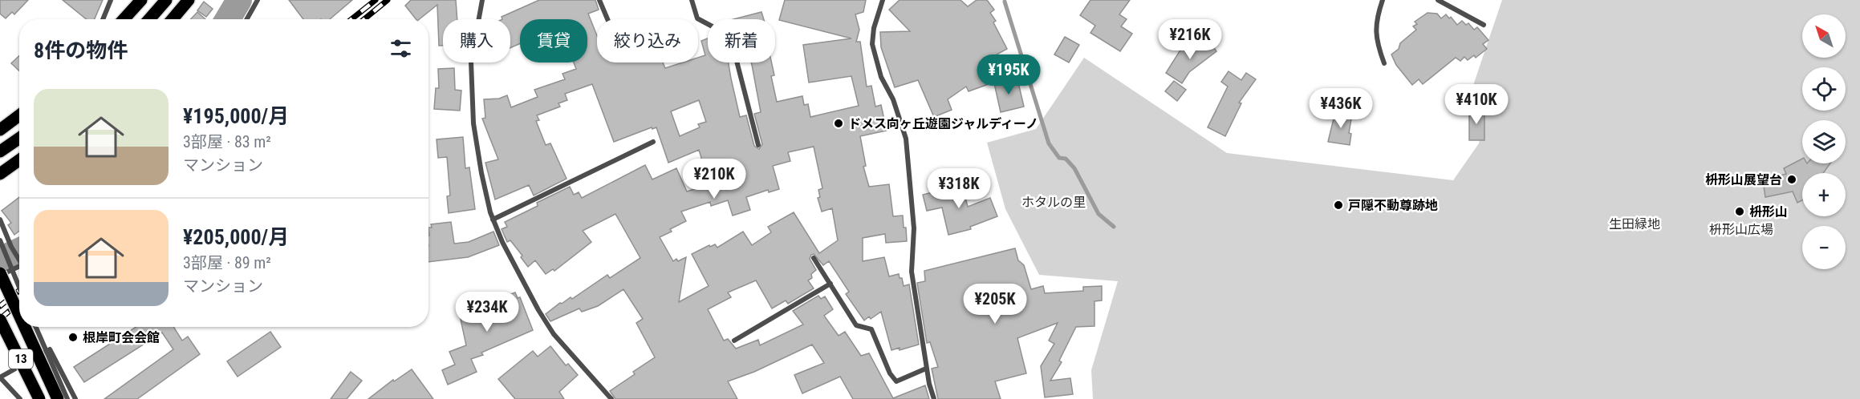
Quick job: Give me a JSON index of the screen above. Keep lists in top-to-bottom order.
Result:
{
  "streets": {
    "main road": ["13"]
  },
  "parks": ["ホタルの里", "生田緑地", "枡形山広場"],
  "places": [
    "ドメス向ヶ丘遊園ジャルディーノ",
    "枡形山展望台",
    "戸隠不動尊跡地",
    "枡形山",
    "根岸町会会館"
  ],
  "north": "top left",
  "page": {
    "map_buttons": ["+", "−"],
    "price": [
      "¥216K",
      "¥195K",
      "¥410K",
      "¥436K",
      "¥210K",
      "¥318K",
      "¥205K",
      "¥234K"
    ],
    "chip": [
      "購入",
      "賃貸",
      "絞り込み",
      "新着"
    ],
    "heading": "8件の物件",
    "list": [
      {
        "name": "¥195,000/月",
        "note": "3部屋 · 83 m² · マンション"
      },
      {
        "name": "¥205,000/月",
        "note": "3部屋 · 89 m² · マンション"
      }
    ]
  }
}
